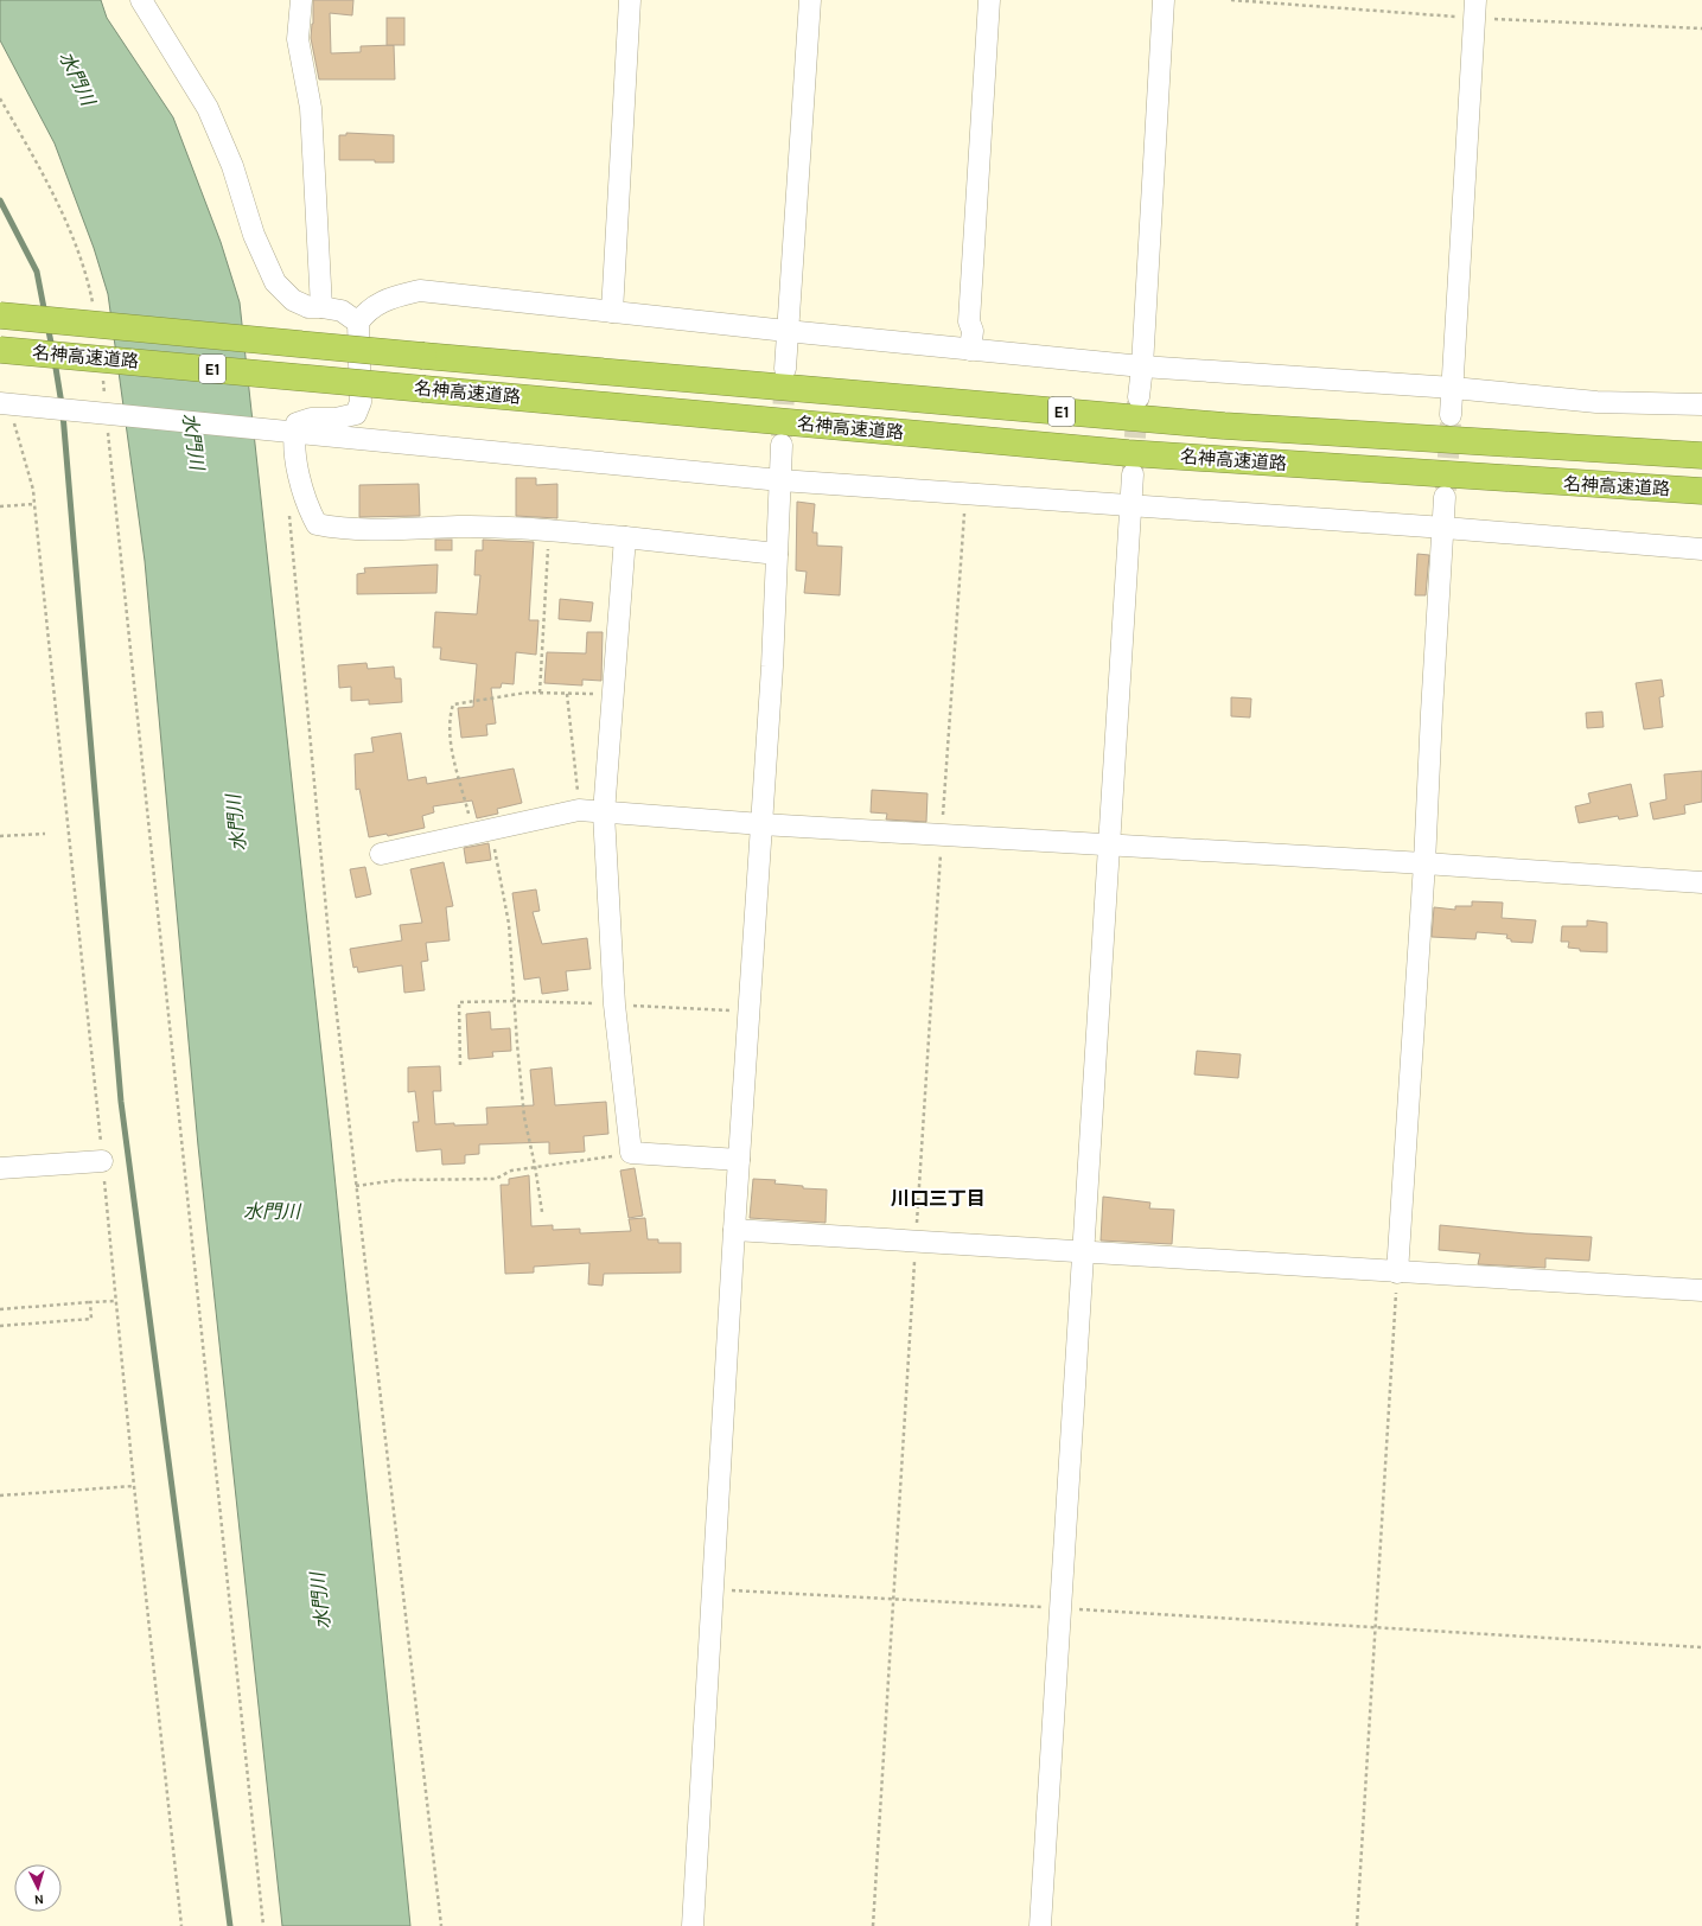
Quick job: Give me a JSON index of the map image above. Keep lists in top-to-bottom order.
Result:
{
  "streets": {
    "highway": ["名神高速道路", "E1"]
  },
  "districts": ["川口三丁目"],
  "water": ["水門川"],
  "north": "bottom"
}
